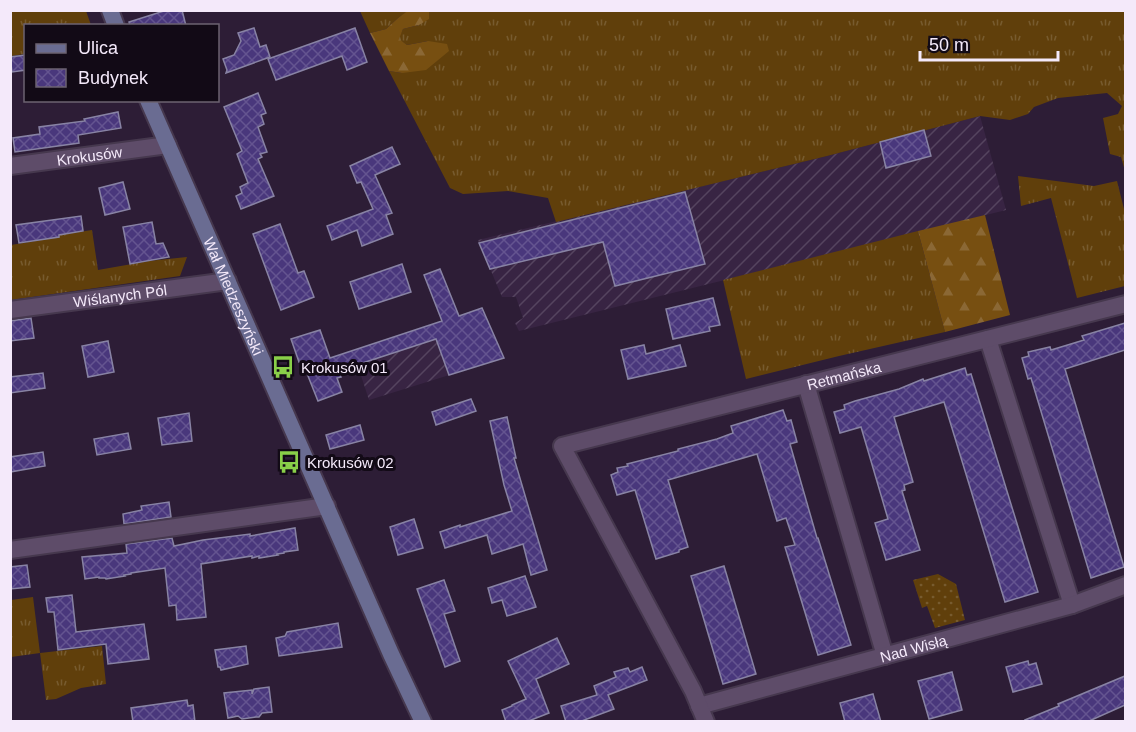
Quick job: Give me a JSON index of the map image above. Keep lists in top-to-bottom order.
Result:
{
  "streets": {
    "main road": ["Wał Miedzeszyński"],
    "street": [
      "Krokusów",
      "Wiślanych Pól",
      "Retmańska",
      "Nad Wisłą"
    ]
  },
  "crossings": [
    ["Krokusów", "Wał Miedzeszyński"],
    ["Wiślanych Pól", "Wał Miedzeszyński"],
    ["Retmańska", "Nad Wisłą"]
  ],
  "places": {
    "bus stop": ["Krokusów 01", "Krokusów 02"]
  },
  "legend": ["Ulica", "Budynek"],
  "scale_bar": "50 m"
}
